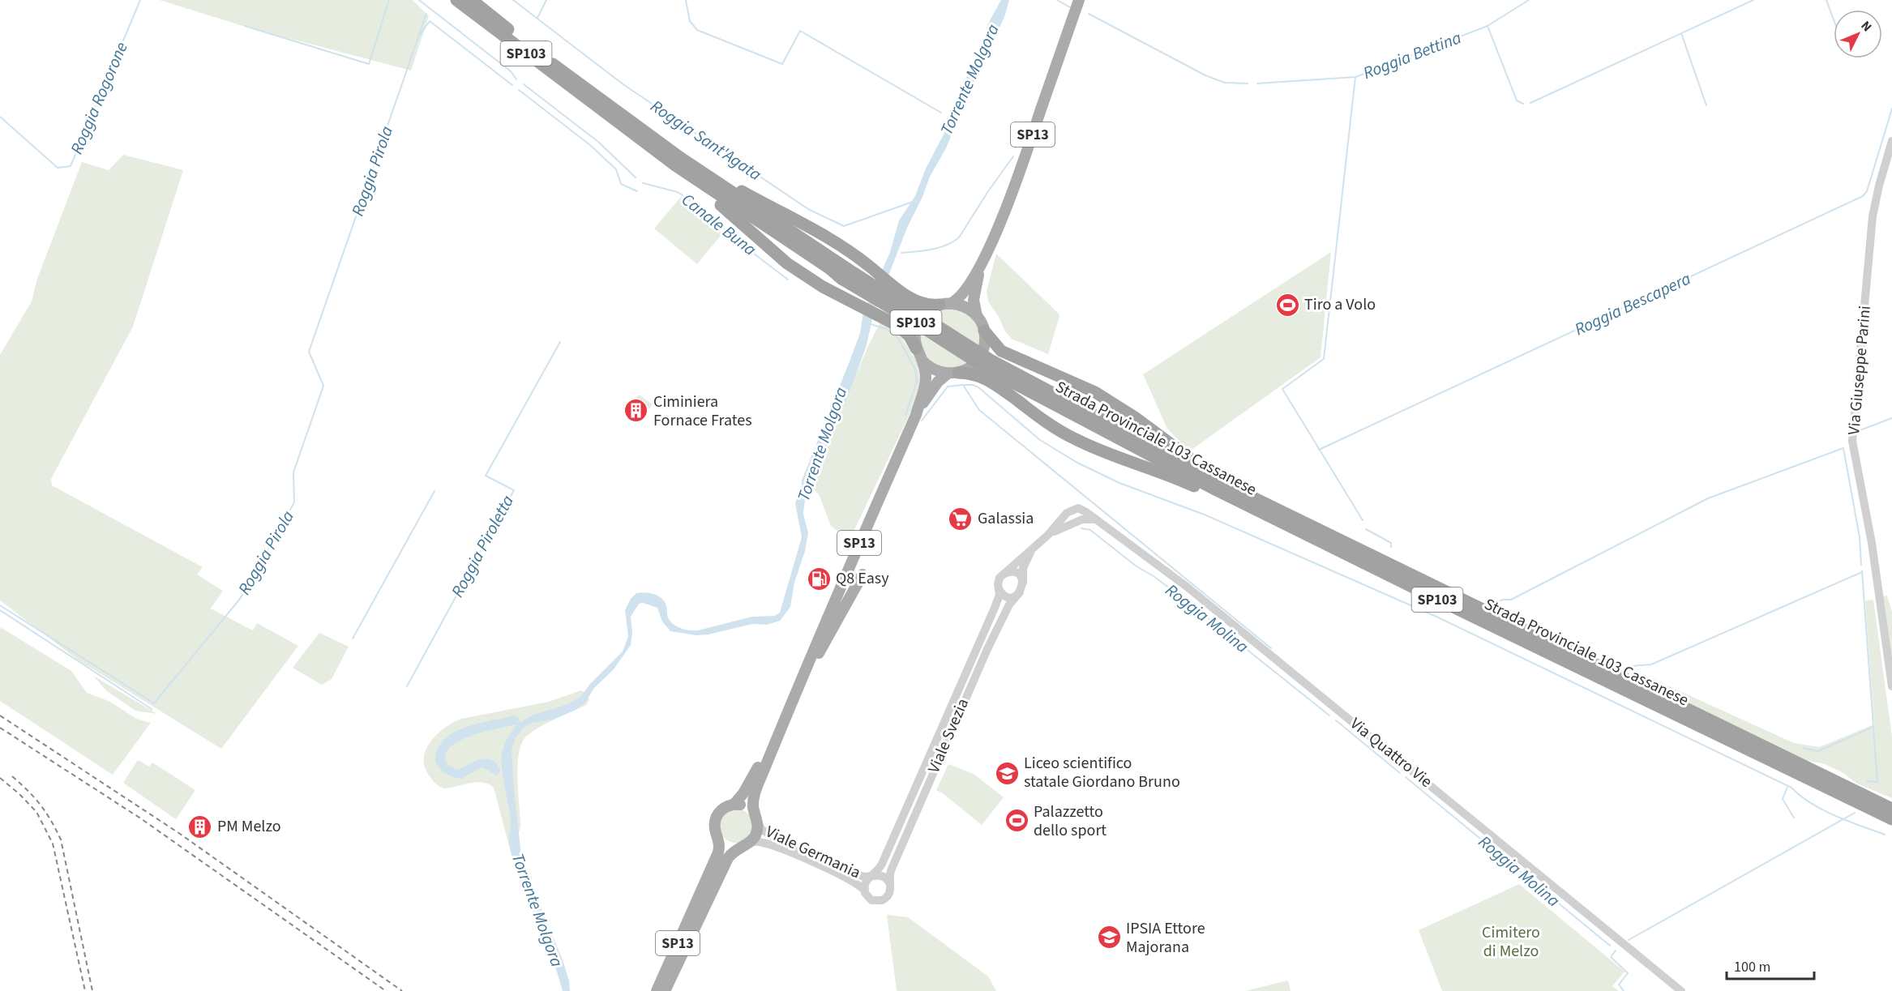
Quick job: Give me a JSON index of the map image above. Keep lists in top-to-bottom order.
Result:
{
  "streets": {
    "highway": ["SP103", "Strada Provinciale 103 Cassanese"],
    "main road": ["SP13"],
    "street": [
      "Via Giuseppe Parini",
      "Viale Svezia",
      "Via Quattro Vie",
      "Viale Germania"
    ]
  },
  "crossings": [
    ["SP103", "SP13"],
    ["SP103", "Strada Provinciale 103 Cassanese"],
    ["SP13", "Viale Germania"],
    ["Viale Svezia", "Via Quattro Vie"],
    ["Viale Svezia", "Viale Germania"]
  ],
  "water": [
    "Roggia Bettina",
    "Torrente Molgora",
    "Roggia Rogorone",
    "Roggia Sant'Agata",
    "Roggia Pirola",
    "Canale Buna",
    "Roggia Bescapera",
    "Roggia Piroletta",
    "Roggia Molina"
  ],
  "parks": ["Cimitero di Melzo"],
  "places": {
    "sports": ["Tiro a Volo", "Palazzetto dello sport"],
    "building": ["Ciminiera Fornace Frates", "PM Melzo"],
    "supermarket": ["Galassia"],
    "fuel station": ["Q8 Easy"],
    "school or university": ["Liceo scientifico statale Giordano Bruno", "IPSIA Ettore Majorana"]
  },
  "scale_bar": "100 m",
  "north": "top right"
}
